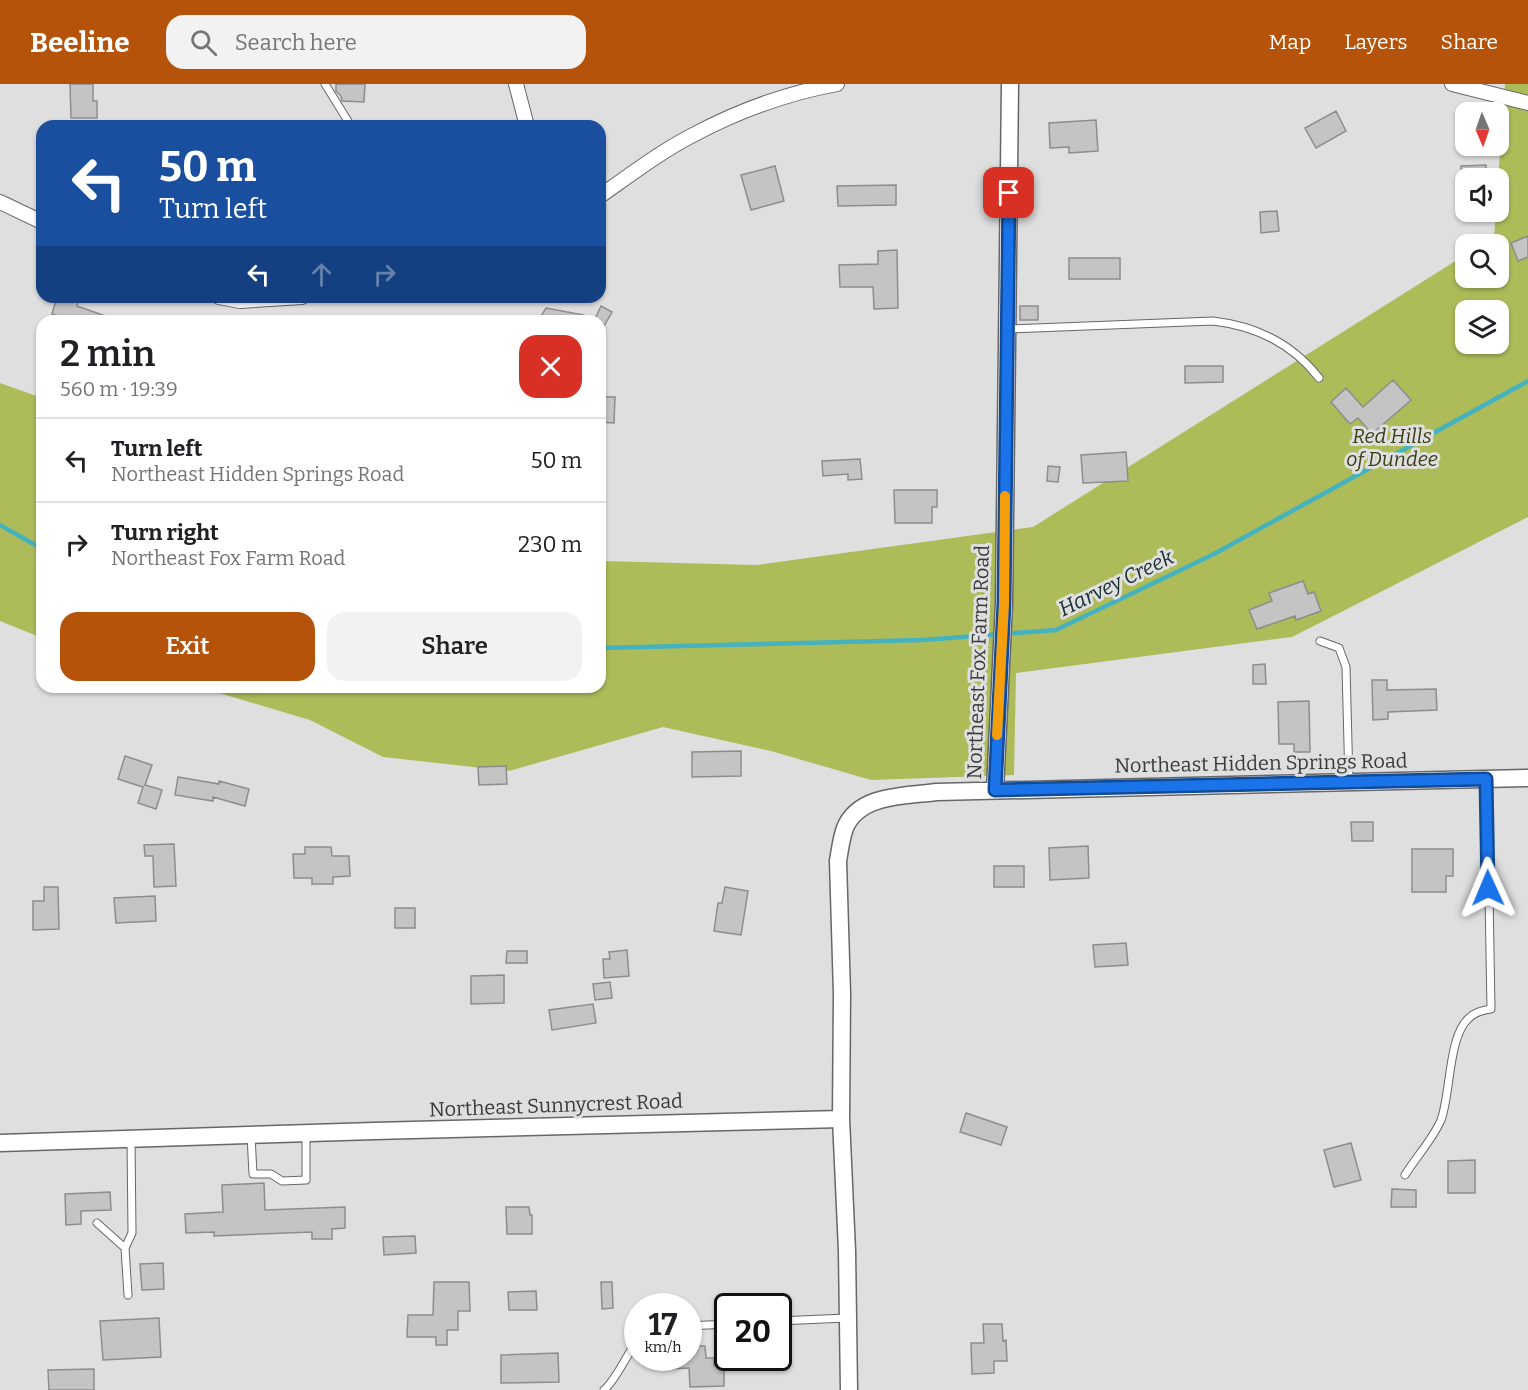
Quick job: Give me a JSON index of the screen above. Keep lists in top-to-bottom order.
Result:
{
  "streets": {
    "street": ["Northeast Fox Farm Road", "Northeast Hidden Springs Road", "Northeast Sunnycrest Road"]
  },
  "crossings": [
    ["Northeast Fox Farm Road", "Northeast Hidden Springs Road"],
    ["Northeast Fox Farm Road", "Northeast Sunnycrest Road"]
  ],
  "water": ["Harvey Creek"],
  "parks": ["Red Hills of Dundee"],
  "north": "bottom",
  "page": {
    "header": "Beeline",
    "search": "Search here",
    "nav": ["Map", "Layers", "Share"],
    "turn": ["50 m", "Turn left"],
    "heading": ["2 min", "560 m · 19:39"],
    "list": [
      {
        "name": "Turn left",
        "note": "Northeast Hidden Springs Road",
        "value": "50 m"
      },
      {
        "name": "Turn right",
        "note": "Northeast Fox Farm Road",
        "value": "230 m"
      }
    ],
    "buttons": ["Exit", "Share"],
    "speed": "17 km/h",
    "limit": "20"
  }
}
